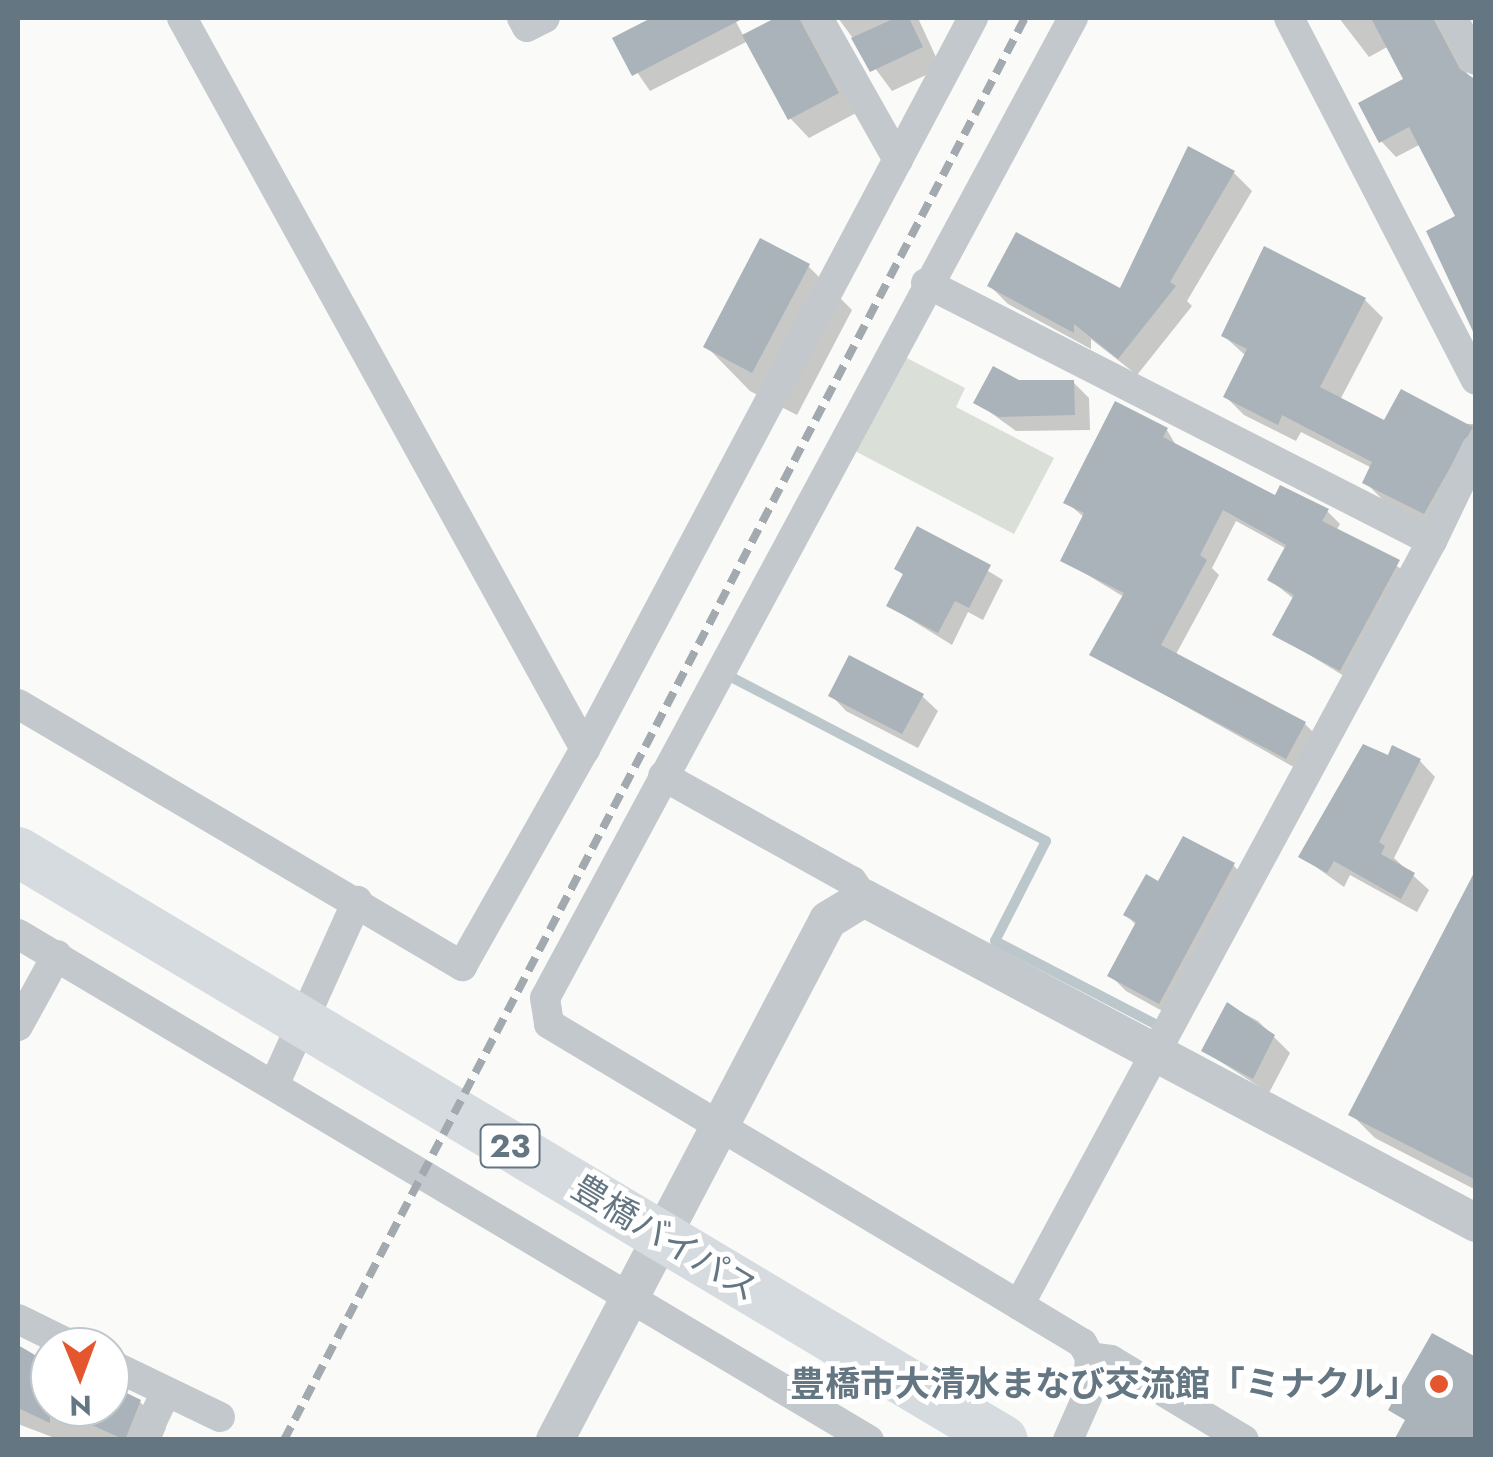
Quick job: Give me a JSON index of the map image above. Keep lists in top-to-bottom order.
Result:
{
  "streets": {
    "highway": ["23", "豊橋バイパス"]
  },
  "places": ["豊橋市大清水まなび交流館「ミナクル」"],
  "north": "bottom"
}
